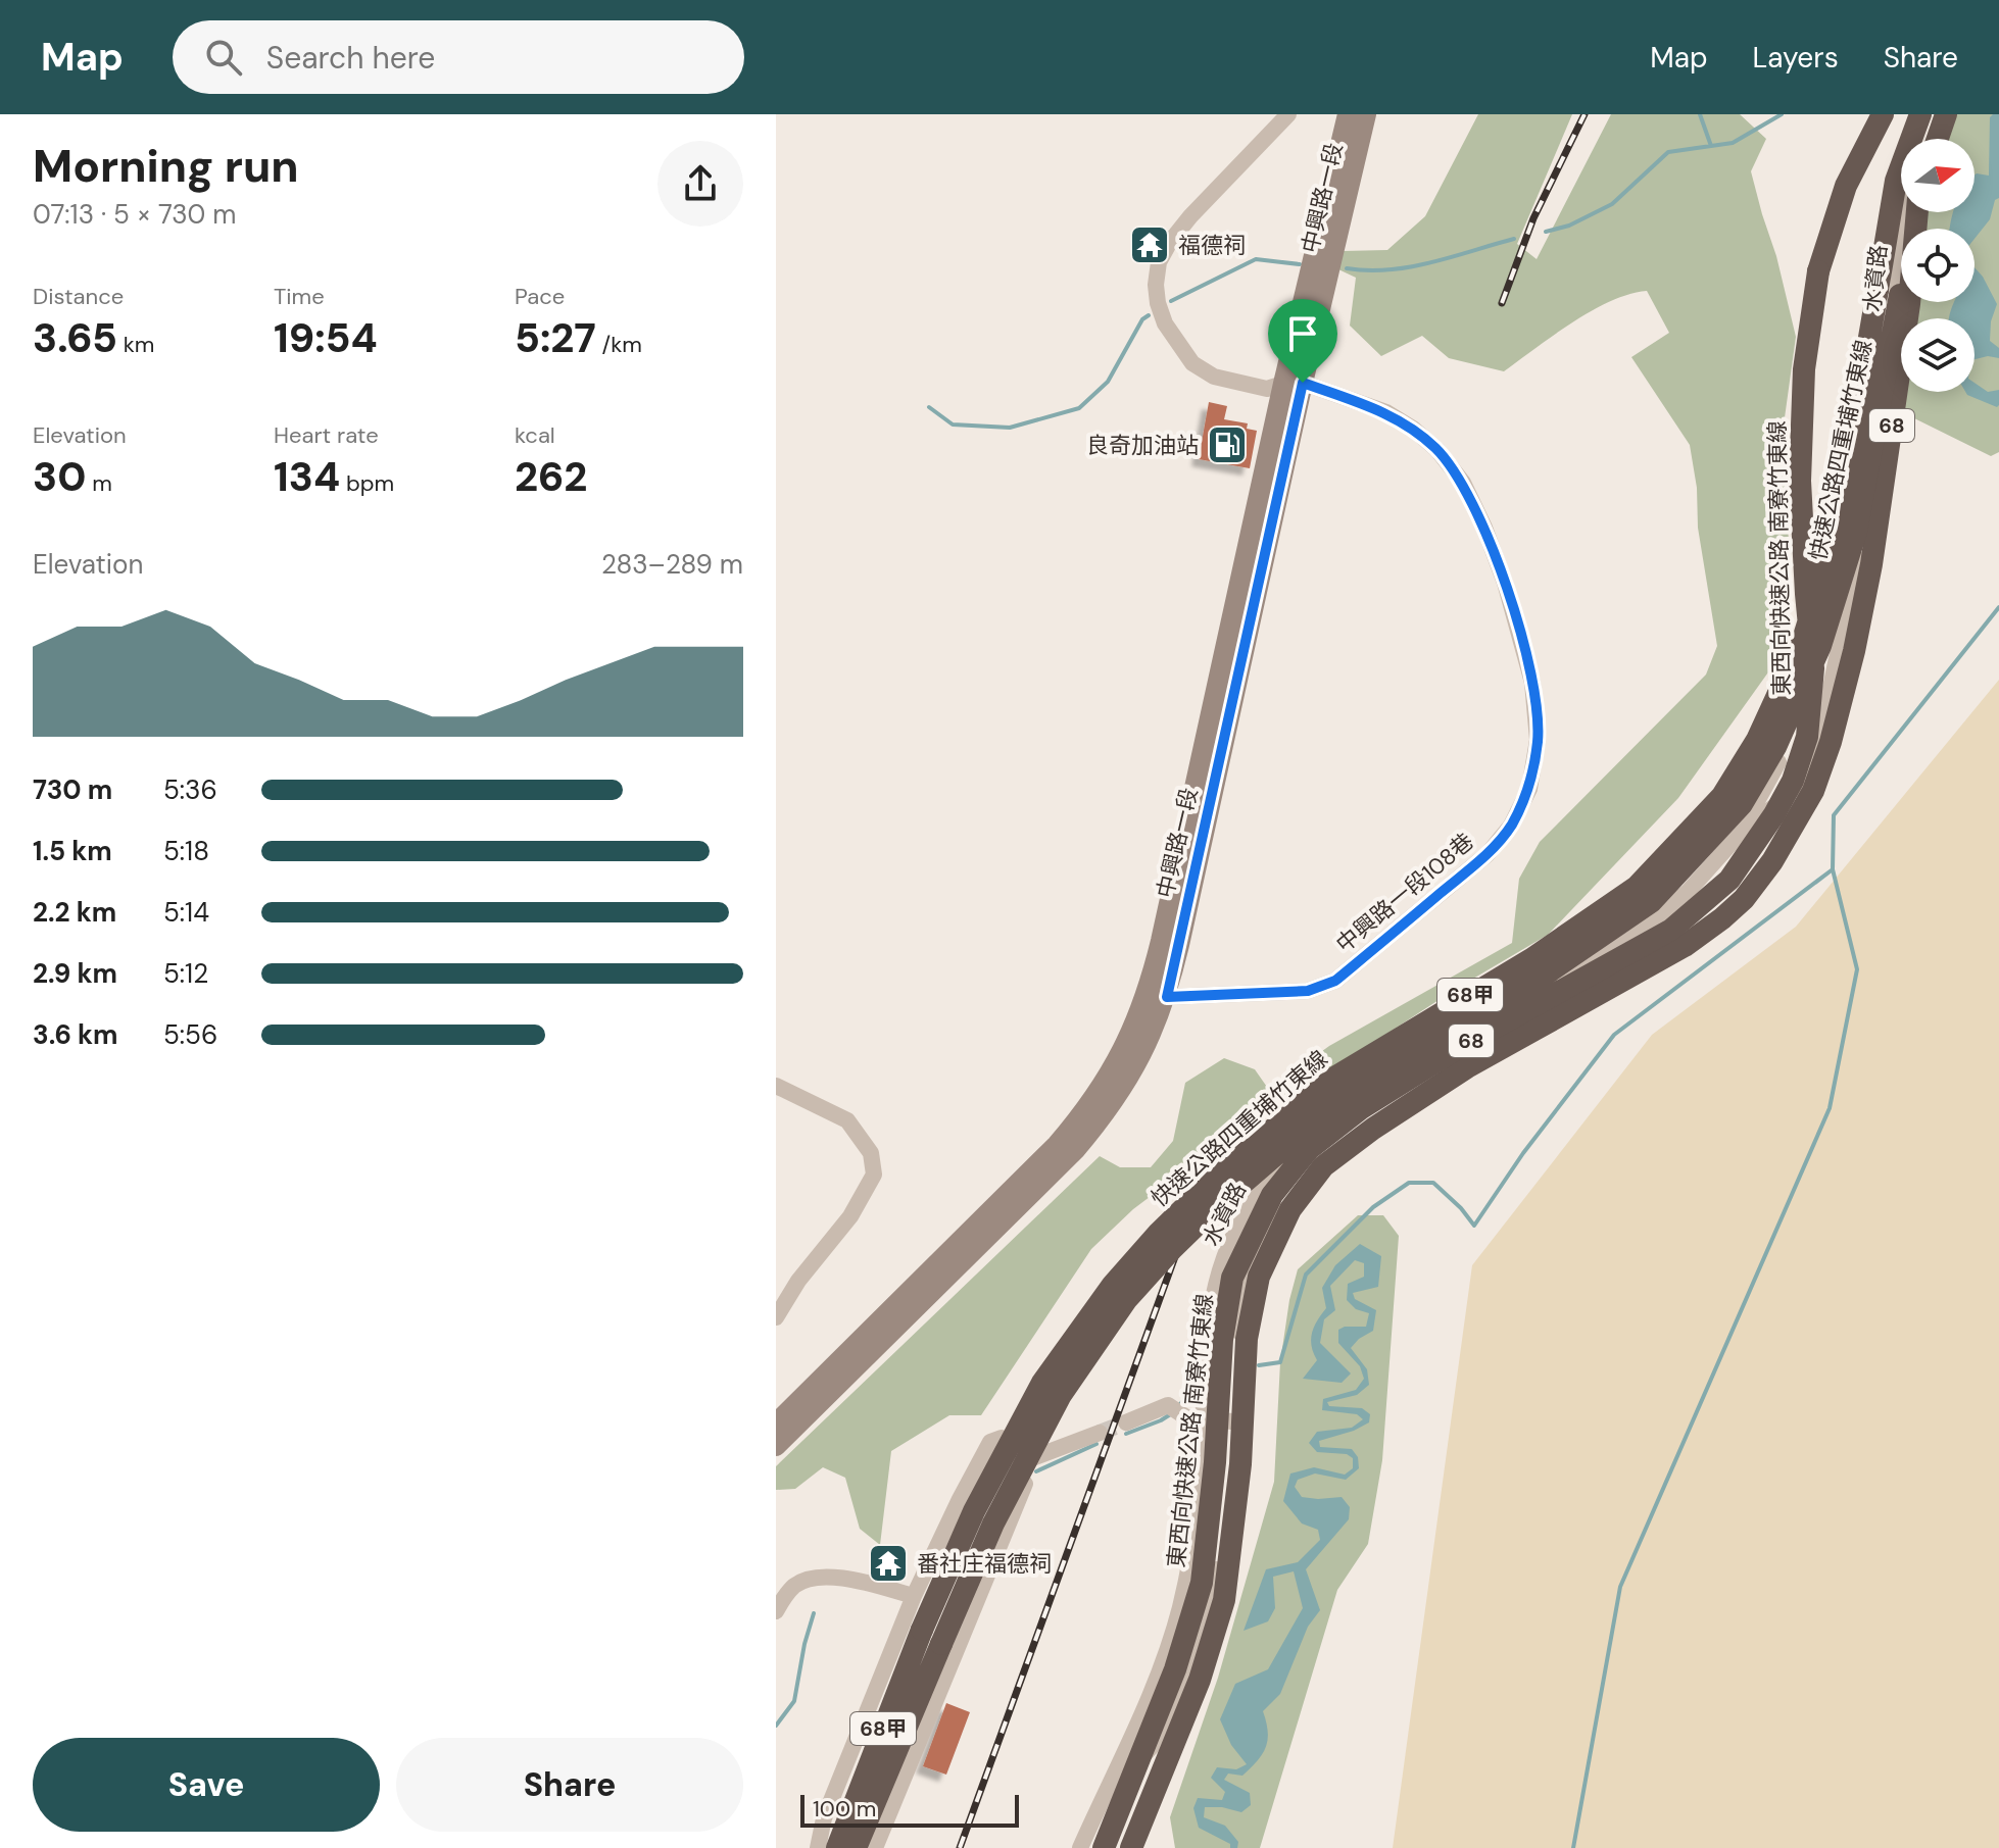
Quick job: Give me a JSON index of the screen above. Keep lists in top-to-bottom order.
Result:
{
  "streets": {
    "highway": [
      "68",
      "快速公路四重埔竹東線",
      "東西向快速公路 南寮竹東線",
      "68甲"
    ],
    "main road": ["中興路一段"],
    "street": ["水資路", "中興路一段108巷"]
  },
  "crossings": [
    ["中興路一段", "中興路一段108巷"],
    ["快速公路四重埔竹東線", "68甲"]
  ],
  "places": {
    "temple": ["福德祠", "番社庄福德祠"],
    "fuel station": ["良奇加油站"]
  },
  "scale_bar": "100 m",
  "north": "right",
  "page": {
    "header": "Map",
    "search": "Search here",
    "nav": ["Map", "Layers", "Share"],
    "heading": ["Morning run", "07:13 · 5 × 730 m"],
    "stats": [
      ["Distance", "3.65 km"],
      ["Time", "19:54"],
      ["Pace", "5:27 /km"],
      ["Elevation", "30 m"],
      ["Heart rate", "134 bpm"],
      ["kcal", "262"]
    ],
    "chart": ["Elevation", "283–289 m"],
    "list": [
      {
        "name": "730 m",
        "note": "5:36"
      },
      {
        "name": "1.5 km",
        "note": "5:18"
      },
      {
        "name": "2.2 km",
        "note": "5:14"
      },
      {
        "name": "2.9 km",
        "note": "5:12"
      },
      {
        "name": "3.6 km",
        "note": "5:56"
      }
    ],
    "buttons": ["Save", "Share"],
    "scale": "100 m"
  }
}
